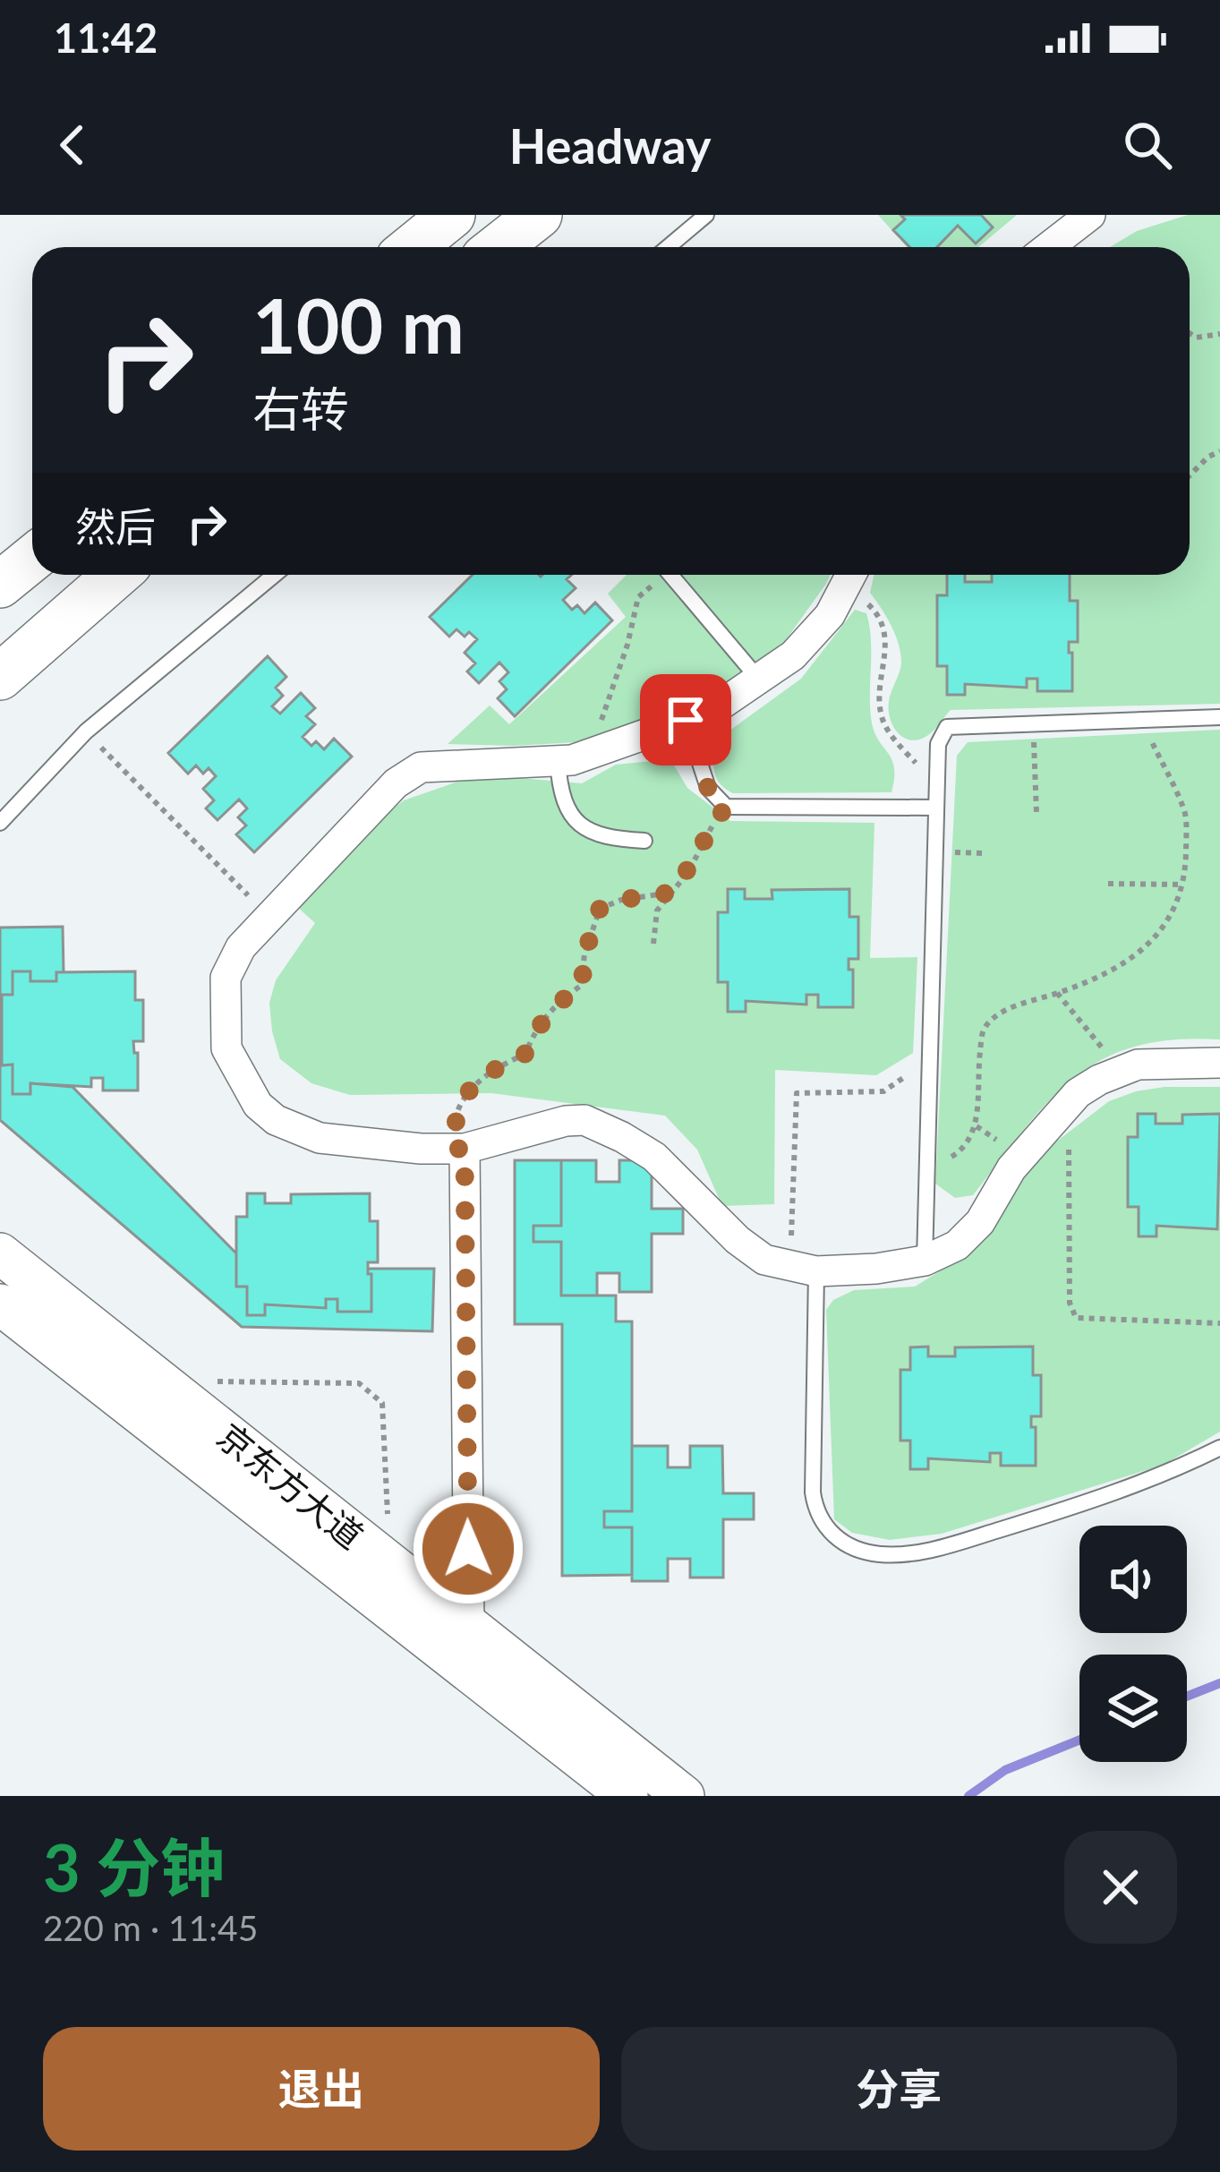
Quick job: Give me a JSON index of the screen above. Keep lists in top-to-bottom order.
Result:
{
  "streets": {
    "main road": ["京东方大道"]
  },
  "page": {
    "status": "11:42",
    "header": "Headway",
    "turn": ["100 m", "右转"],
    "then": "然后",
    "heading": ["3 分钟", "220 m · 11:45"],
    "buttons": ["退出", "分享"]
  }
}
